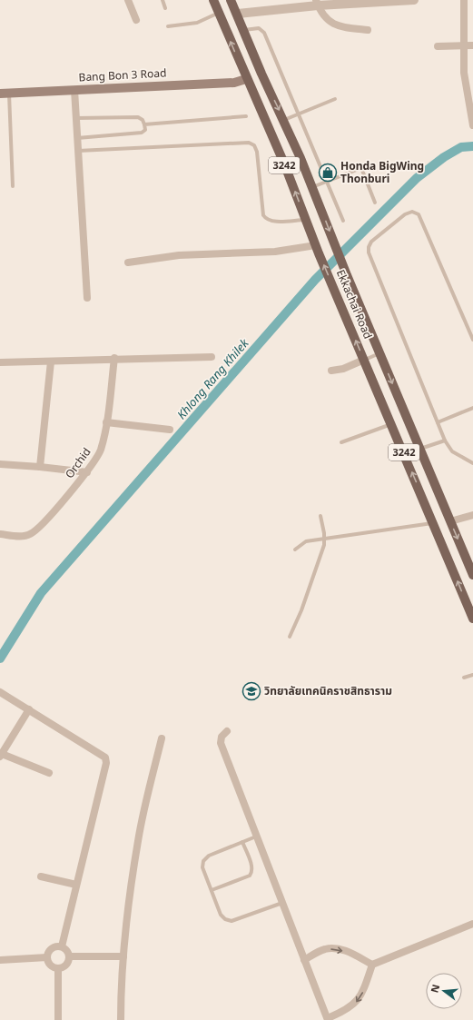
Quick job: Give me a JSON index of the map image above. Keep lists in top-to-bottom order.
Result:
{
  "streets": {
    "main road": ["Bang Bon 3 Road", "3242", "Ekkachai Road"],
    "street": ["Orchid"]
  },
  "crossings": [
    ["Bang Bon 3 Road", "Ekkachai Road"]
  ],
  "water": ["Khlong Rang Khilek"],
  "places": {
    "shop": ["Honda BigWing Thonburi"],
    "school or university": ["วิทยาลัยเทคนิคราชสิทธาราม"]
  },
  "north": "left"
}
